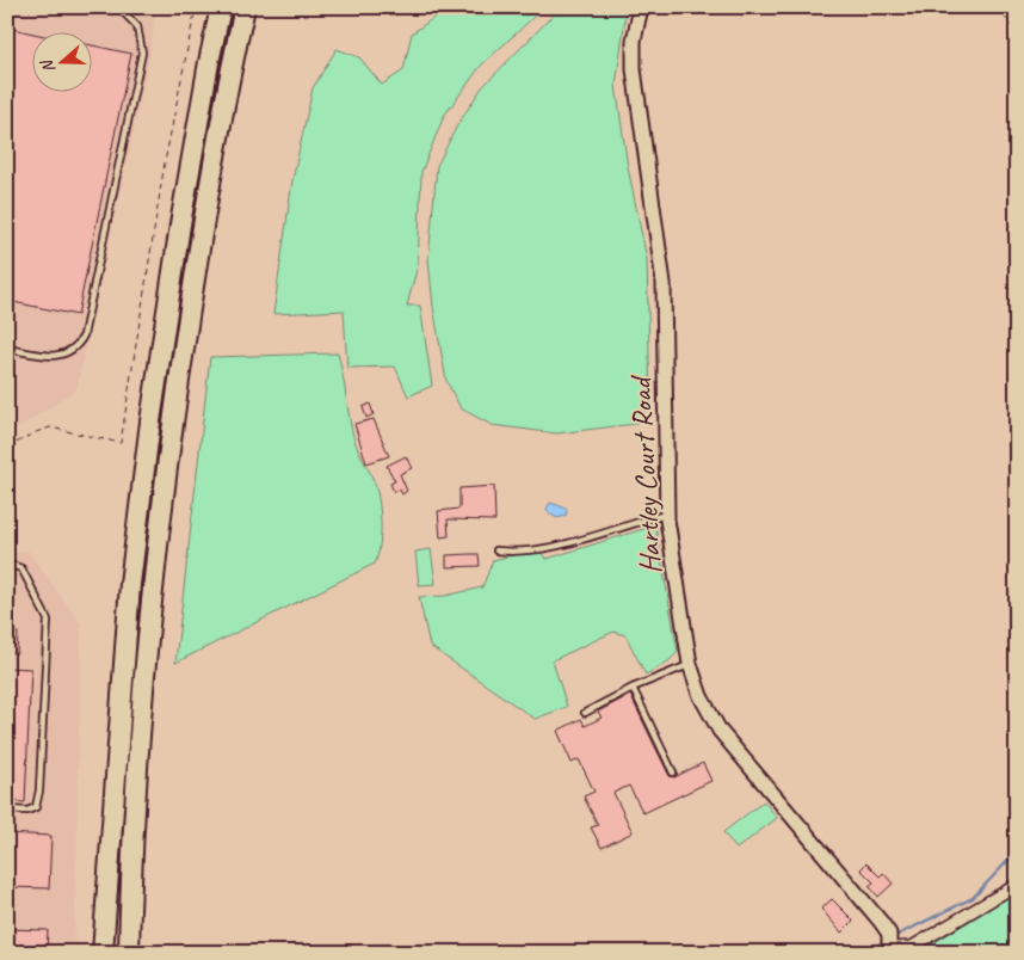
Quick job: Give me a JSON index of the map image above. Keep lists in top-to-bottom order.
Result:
{
  "streets": {
    "street": ["Hartley Court Road"]
  },
  "north": "left"
}
